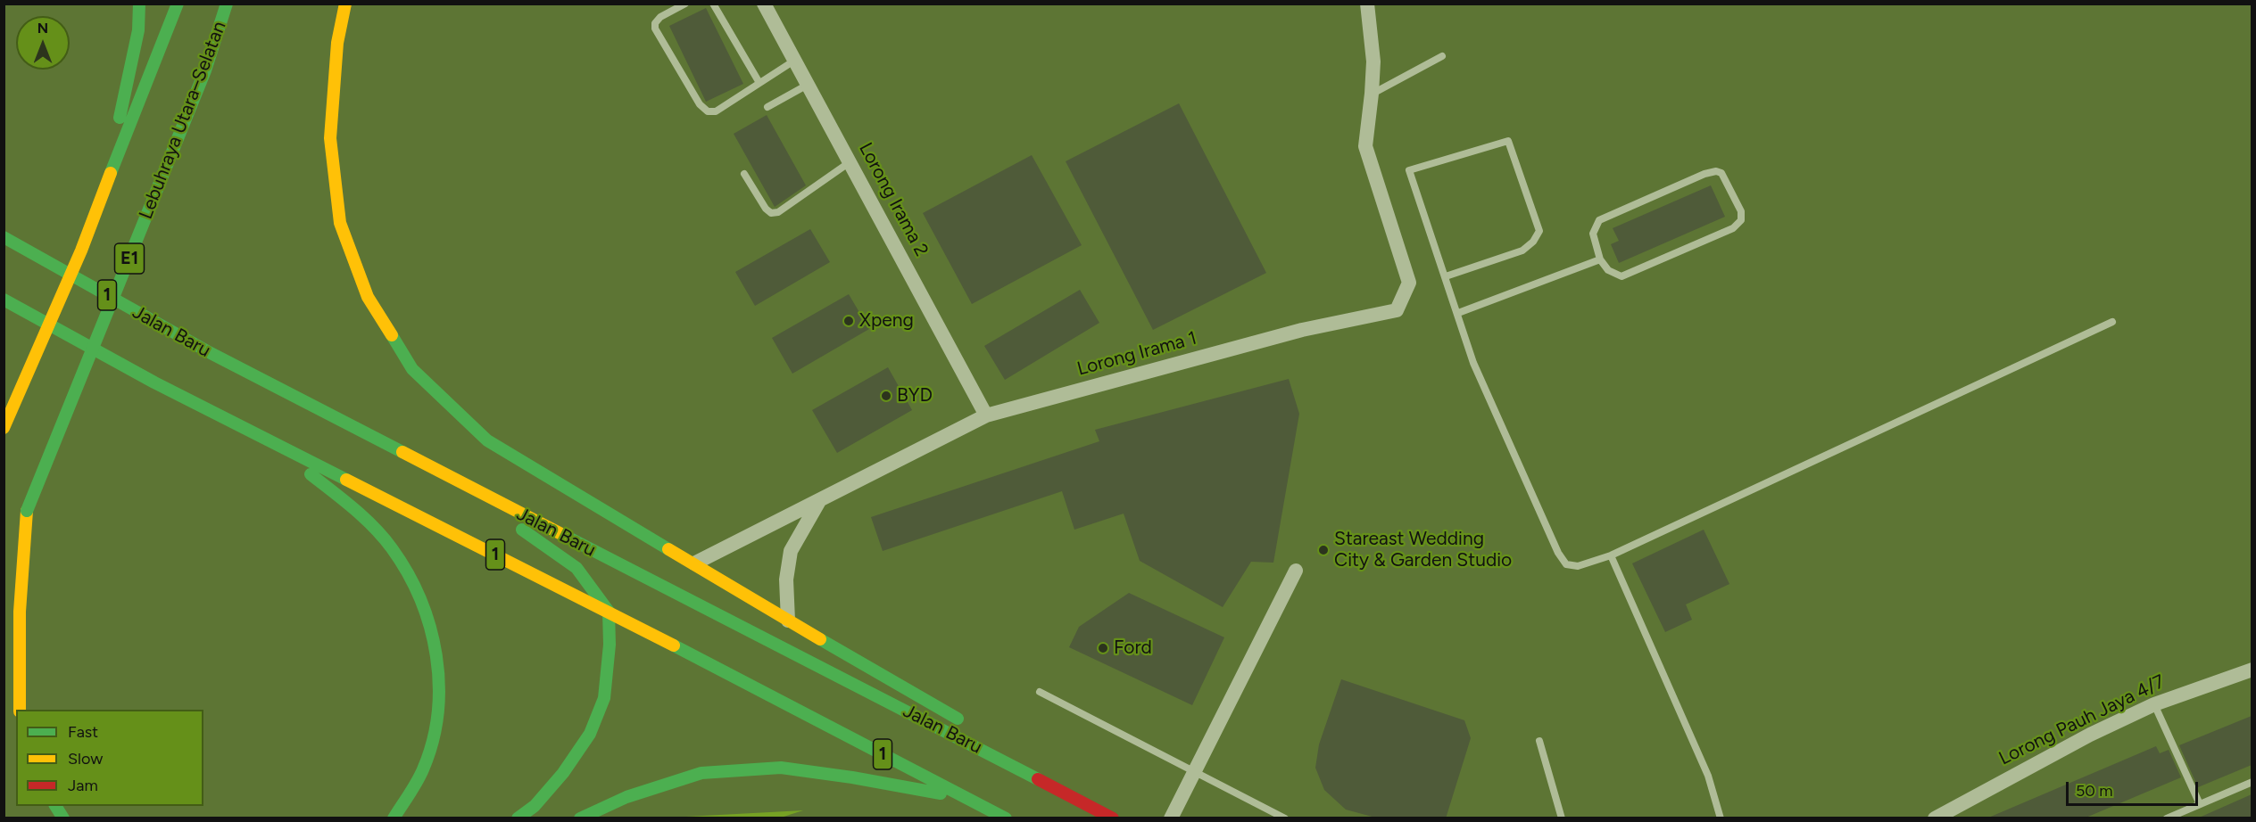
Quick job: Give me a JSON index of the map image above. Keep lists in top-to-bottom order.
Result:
{
  "streets": {
    "highway": [
      "Lebuhraya Utara–Selatan",
      "E1",
      "1",
      "Jalan Baru"
    ],
    "street": ["Lorong Irama 2", "Lorong Irama 1", "Lorong Pauh Jaya 4/7"]
  },
  "crossings": [
    ["Lorong Irama 2", "Lorong Irama 1"]
  ],
  "places": [
    "Xpeng",
    "BYD",
    "Stareast Wedding City & Garden Studio",
    "Ford"
  ],
  "legend": ["Fast", "Slow", "Jam"],
  "scale_bar": "50 m",
  "north": "top"
}
